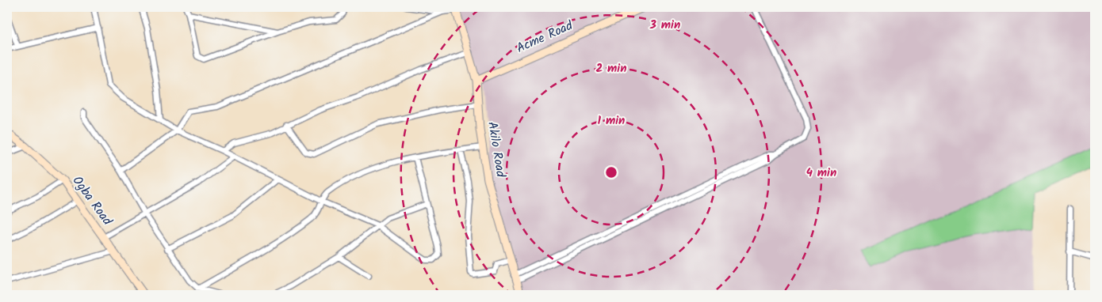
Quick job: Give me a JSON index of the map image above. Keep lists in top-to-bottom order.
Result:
{
  "streets": {
    "street": ["Acme Road", "Akilo Road", "Ogba Road"]
  },
  "crossings": [
    ["Acme Road", "Akilo Road"]
  ],
  "rings": [
    "3 min",
    "2 min",
    "1 min",
    "4 min"
  ]
}
